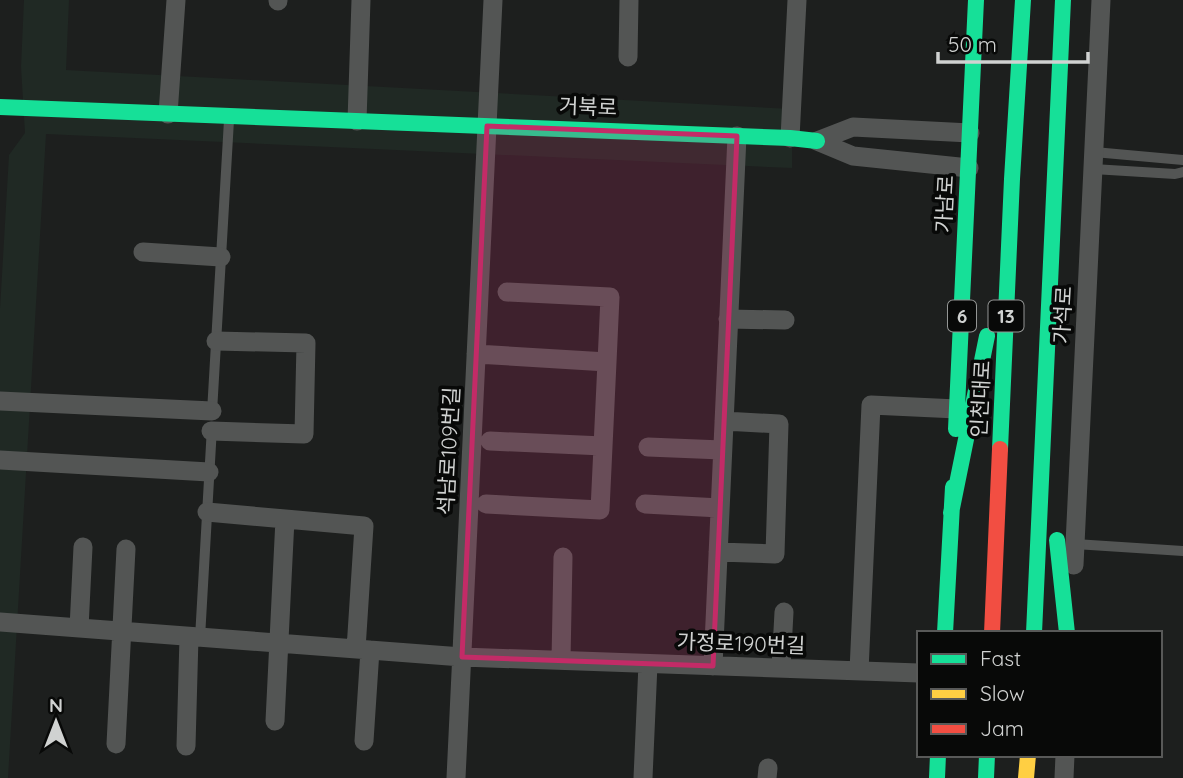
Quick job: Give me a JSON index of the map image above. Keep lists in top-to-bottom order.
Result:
{
  "streets": {
    "main road": [
      "거북로",
      "가남로",
      "6",
      "13",
      "인천대로"
    ],
    "street": ["가석로", "석남로109번길", "가정로190번길"]
  },
  "crossings": [
    ["거북로", "석남로109번길"],
    ["석남로109번길", "가정로190번길"]
  ],
  "legend": ["Fast", "Slow", "Jam"],
  "scale_bar": "50 m",
  "north": "top"
}
